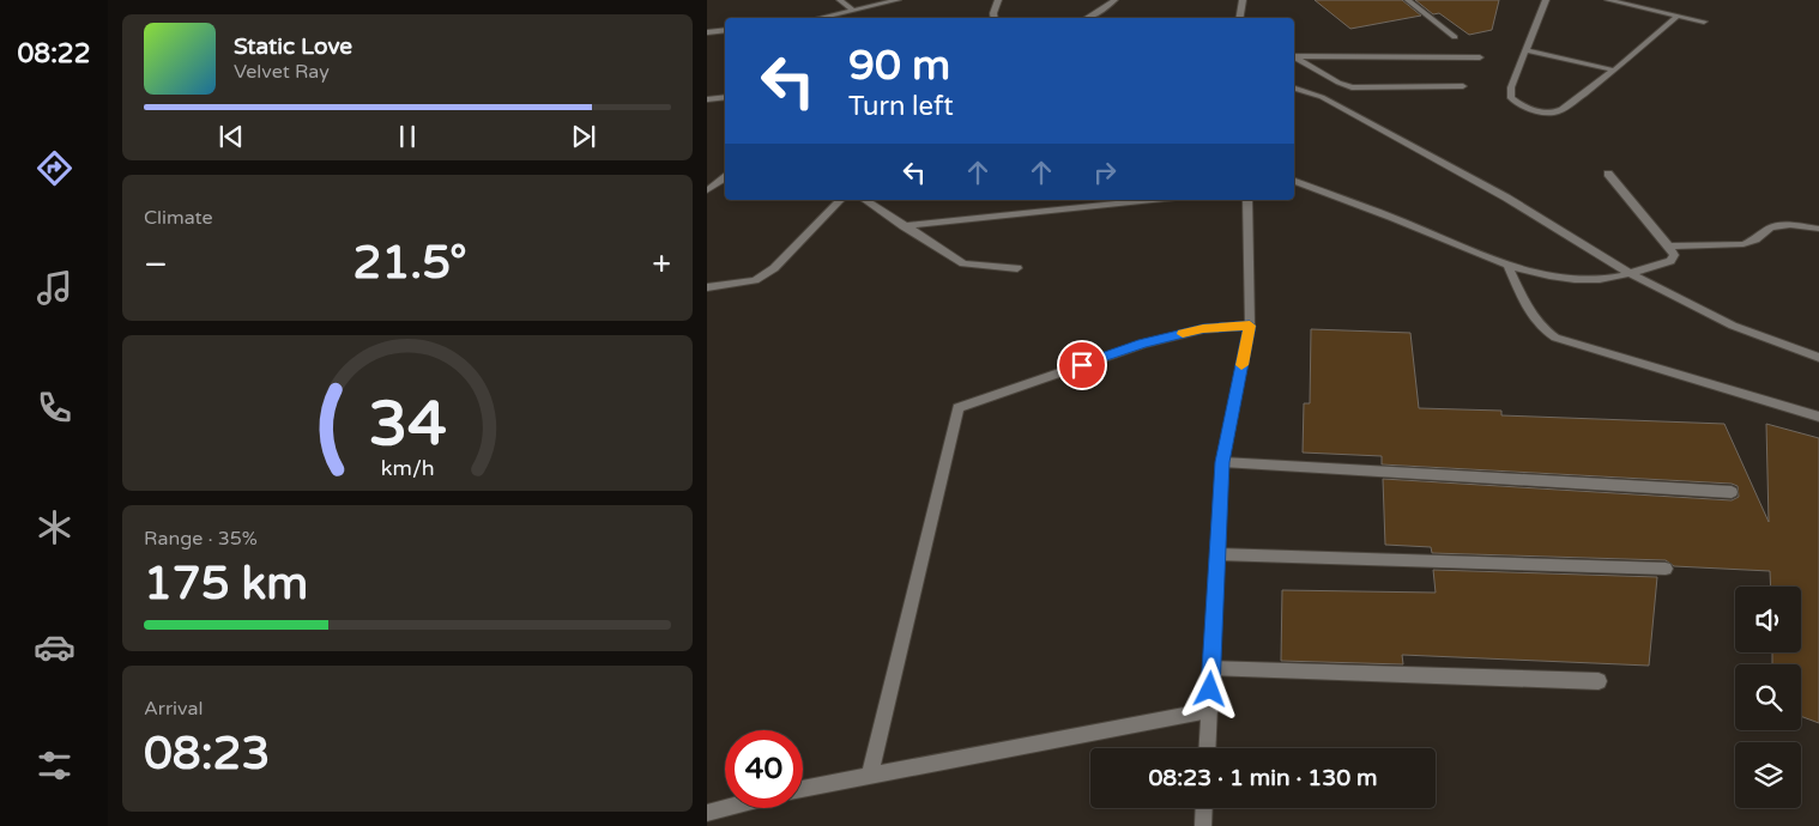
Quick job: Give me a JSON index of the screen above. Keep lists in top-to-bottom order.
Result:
{
  "page": {
    "tabs": "08:22",
    "turn": ["90 m", "Turn left"],
    "song": ["Static Love", "Velvet Ray"],
    "tile": [
      "Climate",
      ["Range · 35%", "175 km"],
      ["Arrival", "08:23"]
    ],
    "heat": ["−", "21.5°", "+"],
    "limit": "40",
    "trip": "08:23 · 1 min · 130 m",
    "gauge": ["34", "km/h"]
  }
}
